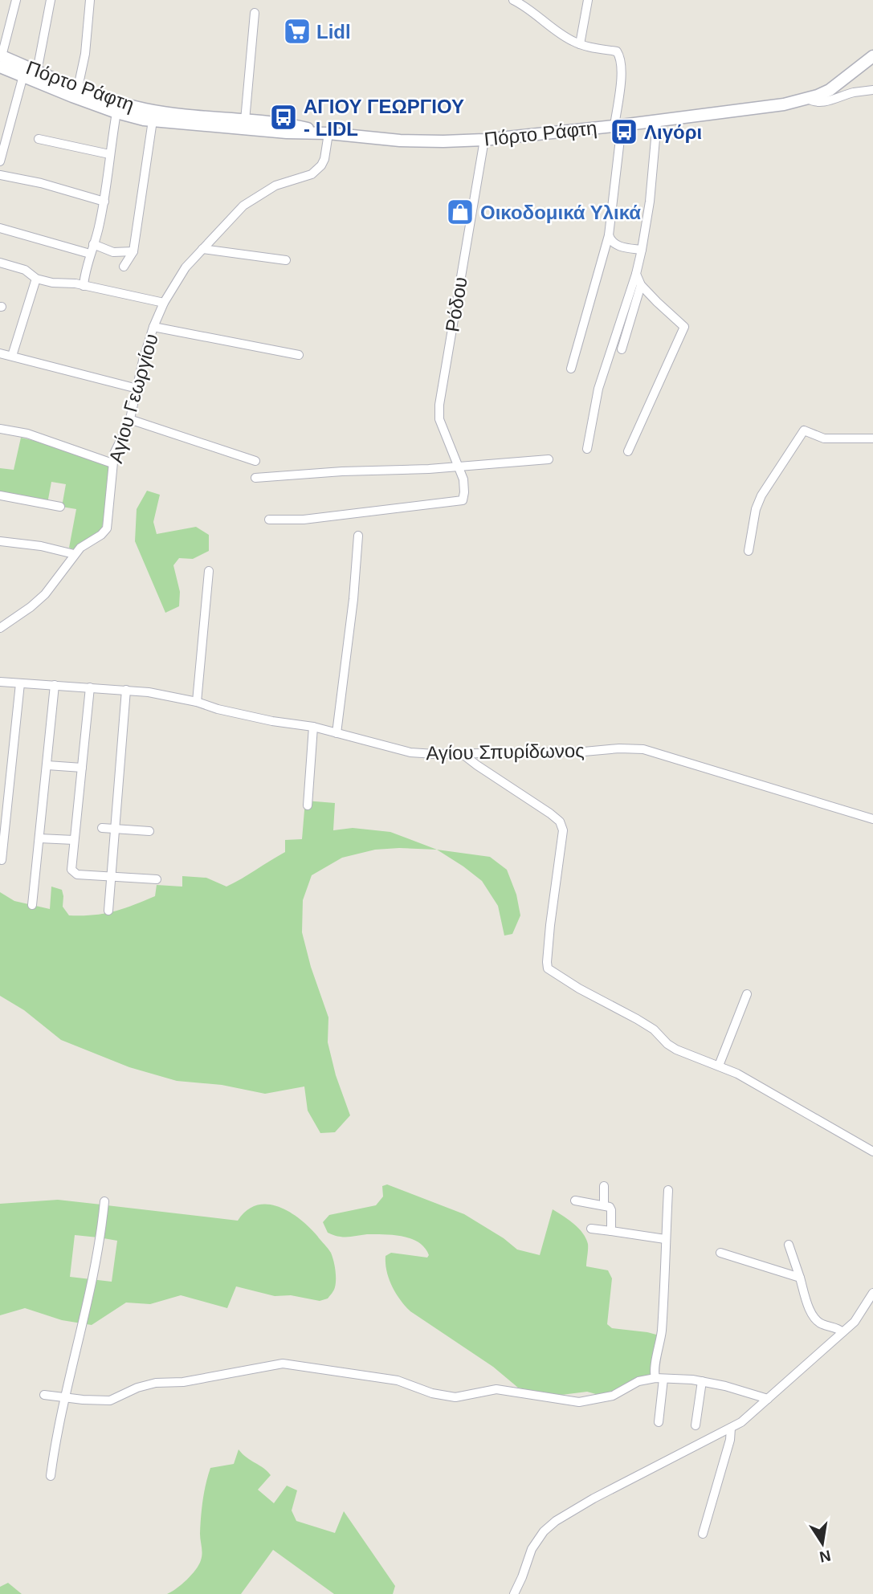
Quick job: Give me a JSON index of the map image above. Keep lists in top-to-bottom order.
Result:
{
  "streets": {
    "main road": ["Πόρτο Ράφτη"],
    "street": ["Ρόδου", "Αγίου Γεωργίου", "Αγίου Σπυρίδωνος"]
  },
  "crossings": [
    ["Πόρτο Ράφτη", "Ρόδου"],
    ["Πόρτο Ράφτη", "Αγίου Γεωργίου"]
  ],
  "places": {
    "supermarket": ["Lidl"],
    "bus stop": ["ΑΓΙΟΥ ΓΕΩΡΓΙΟΥ - LIDL", "Λιγόρι"],
    "shop": ["Οικοδομικά Υλικά"]
  },
  "north": "bottom"
}
